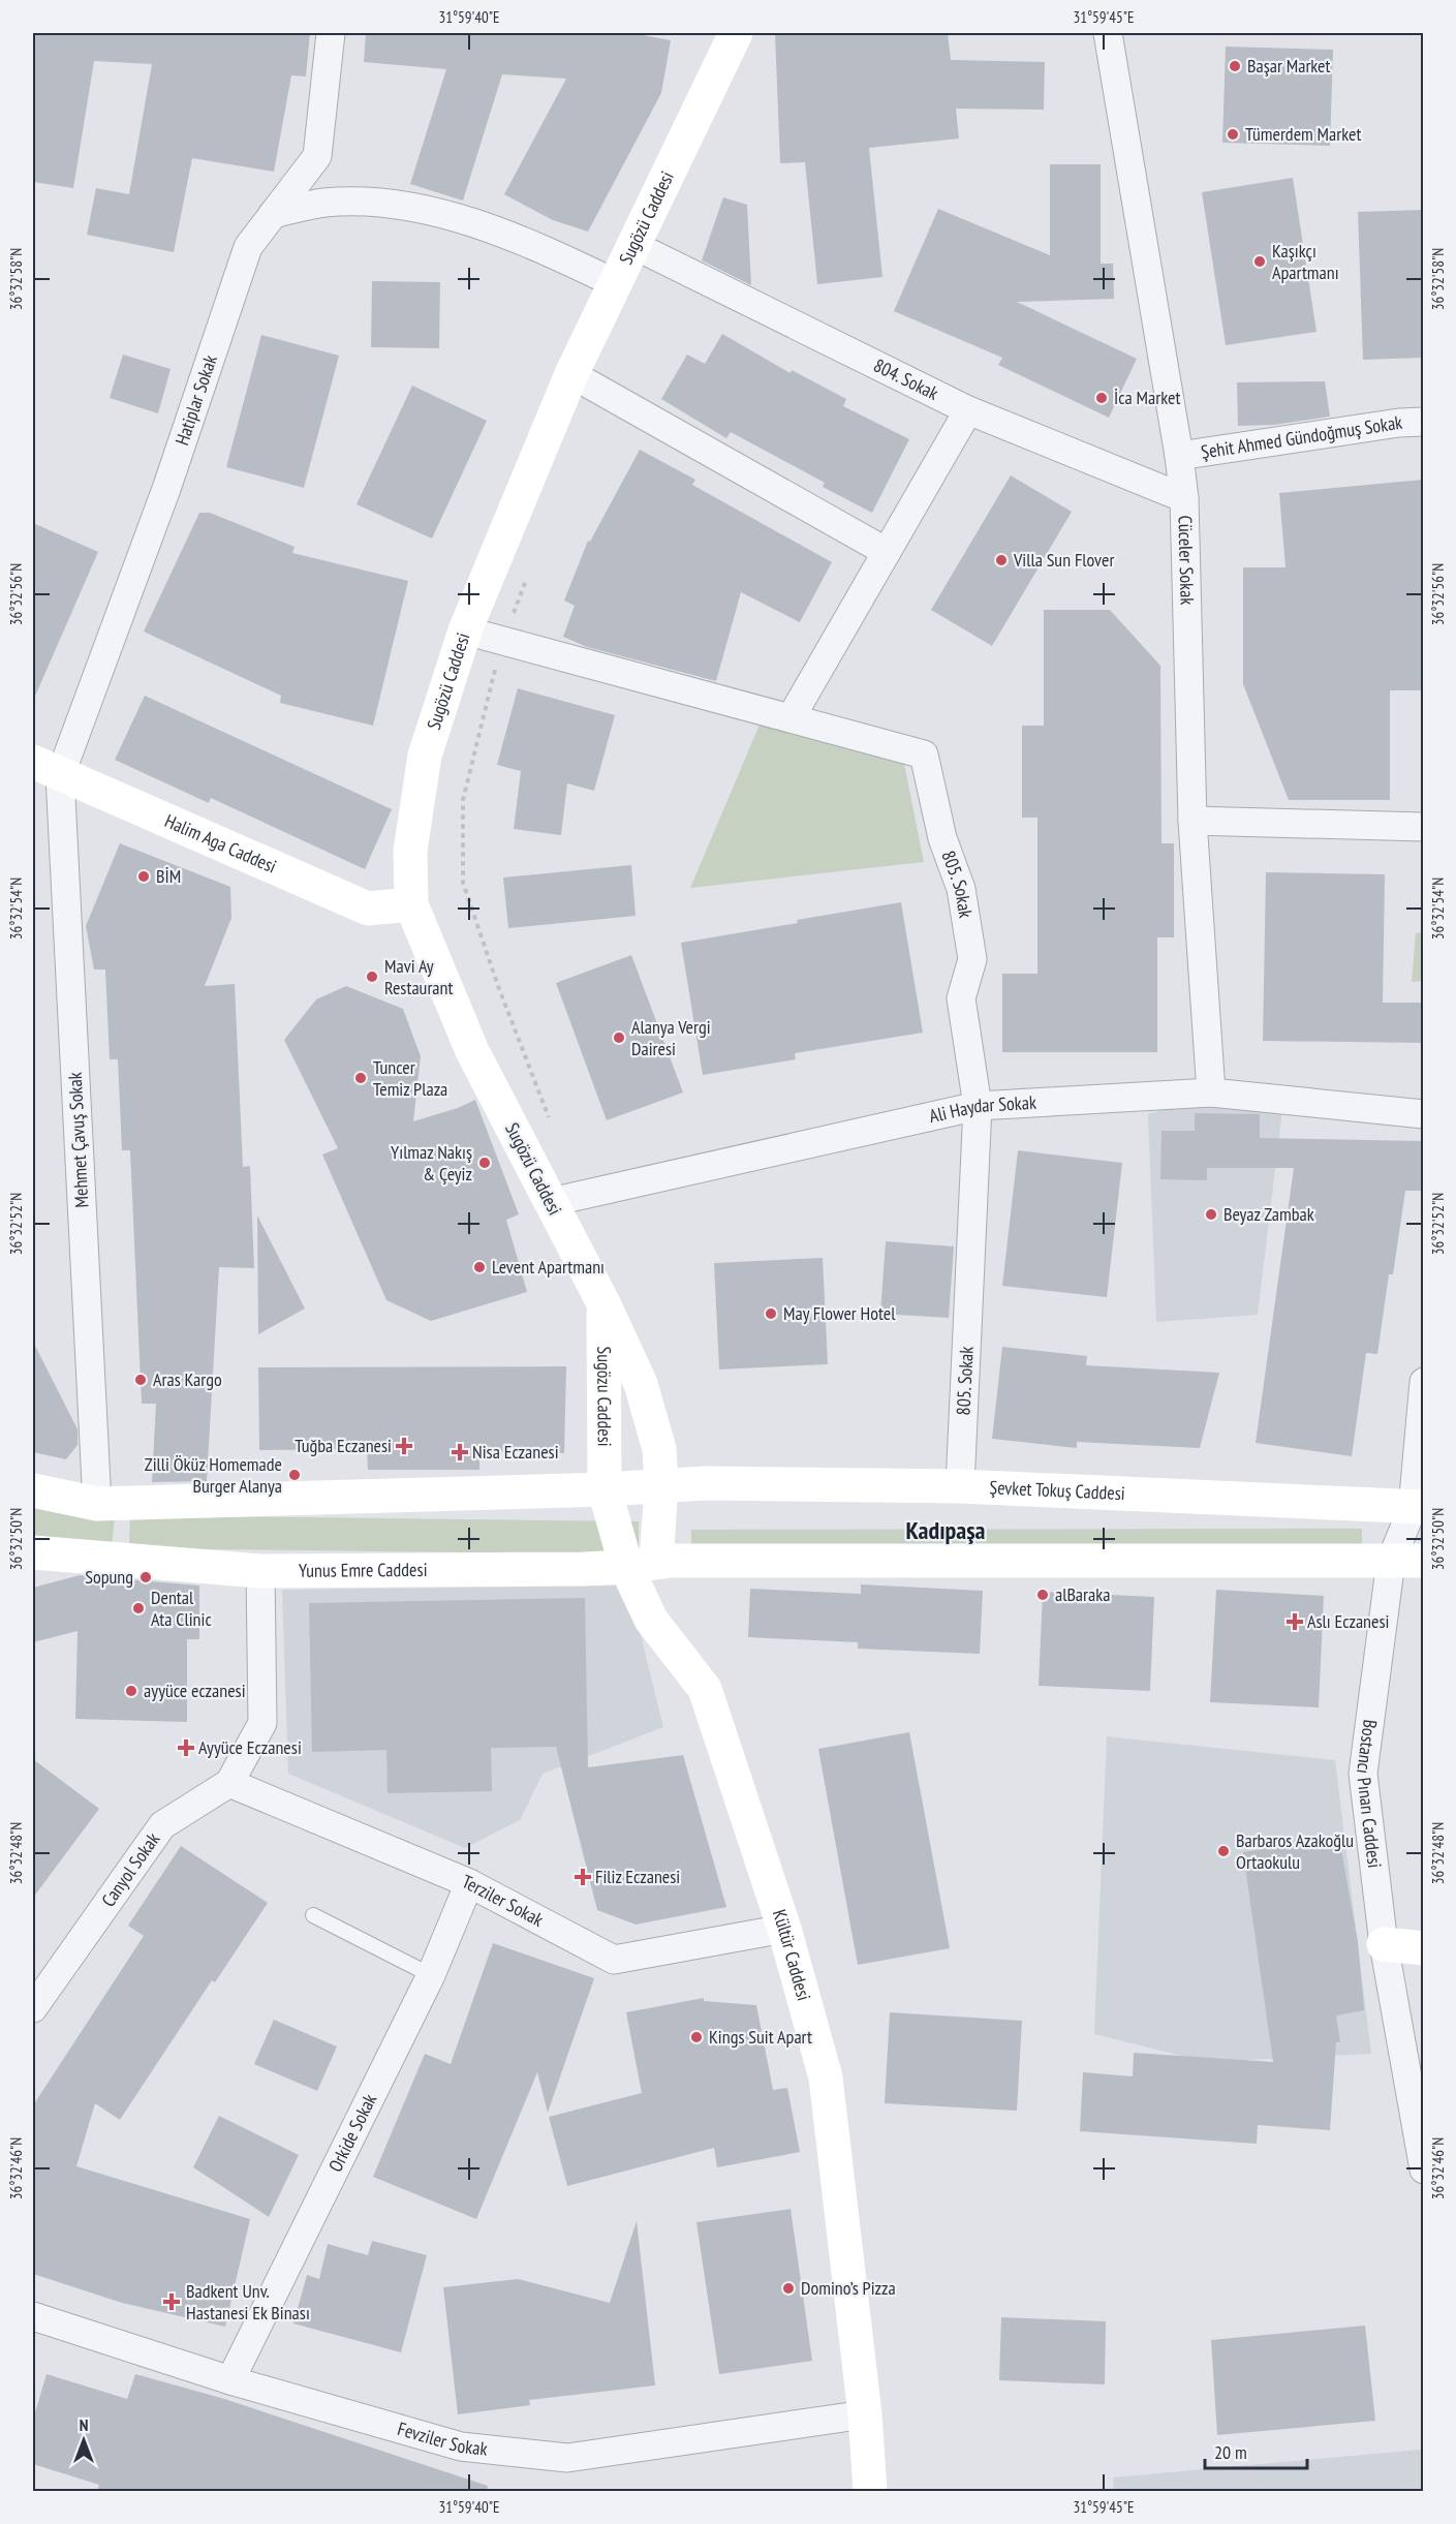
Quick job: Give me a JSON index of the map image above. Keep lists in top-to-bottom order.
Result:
{
  "streets": {
    "street": [
      "Sugözü Caddesi",
      "804. Sokak",
      "Hatiplar Sokak",
      "Şehit Ahmed Gündoğmuş Sokak",
      "Cüceler Sokak",
      "Halim Aga Caddesi",
      "805. Sokak",
      "Ali Haydar Sokak",
      "Mehmet Çavuş Sokak",
      "Sugözu Caddesi",
      "Şevket Tokuş Caddesi",
      "Yunus Emre Caddesi",
      "Bostancı Pınarı Caddesi",
      "Canyol Sokak",
      "Terziler Sokak",
      "Kültür Caddesi",
      "Orkide Sokak",
      "Fevziler Sokak"
    ]
  },
  "crossings": [
    ["Sugözü Caddesi", "804. Sokak"],
    ["Sugözü Caddesi", "Halim Aga Caddesi"],
    ["Sugözü Caddesi", "805. Sokak"],
    ["Sugözü Caddesi", "Ali Haydar Sokak"],
    ["Sugözü Caddesi", "Sugözu Caddesi"],
    ["Sugözü Caddesi", "Şevket Tokuş Caddesi"],
    ["Sugözü Caddesi", "Yunus Emre Caddesi"],
    ["Sugözü Caddesi", "Kültür Caddesi"],
    ["804. Sokak", "Cüceler Sokak"],
    ["Hatiplar Sokak", "Halim Aga Caddesi"],
    ["Hatiplar Sokak", "Mehmet Çavuş Sokak"],
    ["Şehit Ahmed Gündoğmuş Sokak", "Cüceler Sokak"],
    ["Cüceler Sokak", "Ali Haydar Sokak"],
    ["Halim Aga Caddesi", "Mehmet Çavuş Sokak"],
    ["805. Sokak", "Ali Haydar Sokak"],
    ["805. Sokak", "Şevket Tokuş Caddesi"],
    ["Sugözu Caddesi", "Kültür Caddesi"],
    ["Şevket Tokuş Caddesi", "Bostancı Pınarı Caddesi"],
    ["Yunus Emre Caddesi", "Bostancı Pınarı Caddesi"],
    ["Yunus Emre Caddesi", "Canyol Sokak"],
    ["Yunus Emre Caddesi", "Kültür Caddesi"],
    ["Canyol Sokak", "Terziler Sokak"],
    ["Terziler Sokak", "Kültür Caddesi"],
    ["Terziler Sokak", "Orkide Sokak"],
    ["Kültür Caddesi", "Fevziler Sokak"],
    ["Orkide Sokak", "Fevziler Sokak"]
  ],
  "districts": ["Kadıpaşa"],
  "places": {
    "other": [
      "Başar Market",
      "Tümerdem Market",
      "Kaşıkçı Apartmanı",
      "İca Market",
      "Villa Sun Flover",
      "BİM",
      "Mavi Ay Restaurant",
      "Alanya Vergi Dairesi",
      "Tuncer Temiz Plaza",
      "Yılmaz Nakış & Çeyiz",
      "Beyaz Zambak",
      "Levent Apartmanı",
      "May Flower Hotel",
      "Aras Kargo",
      "Zilli Öküz Homemade Burger Alanya",
      "Sopung",
      "alBaraka",
      "Dental Ata Clinic",
      "ayyüce eczanesi",
      "Barbaros Azakoğlu Ortaokulu",
      "Kings Suit Apart",
      "Domino’s Pizza"
    ],
    "health": [
      "Tuğba Eczanesi",
      "Nisa Eczanesi",
      "Aslı Eczanesi",
      "Ayyüce Eczanesi",
      "Filiz Eczanesi",
      "Badkent Unv. Hastanesi Ek Binası"
    ]
  },
  "scale_bar": "20 m",
  "north": "top",
  "coordinates": [
    "31°59'40\"E",
    "31°59'45\"E",
    "36°32'58\"N",
    "36°32'56\"N",
    "36°32'54\"N",
    "36°32'52\"N",
    "36°32'50\"N",
    "36°32'48\"N",
    "36°32'46\"N"
  ]
}
